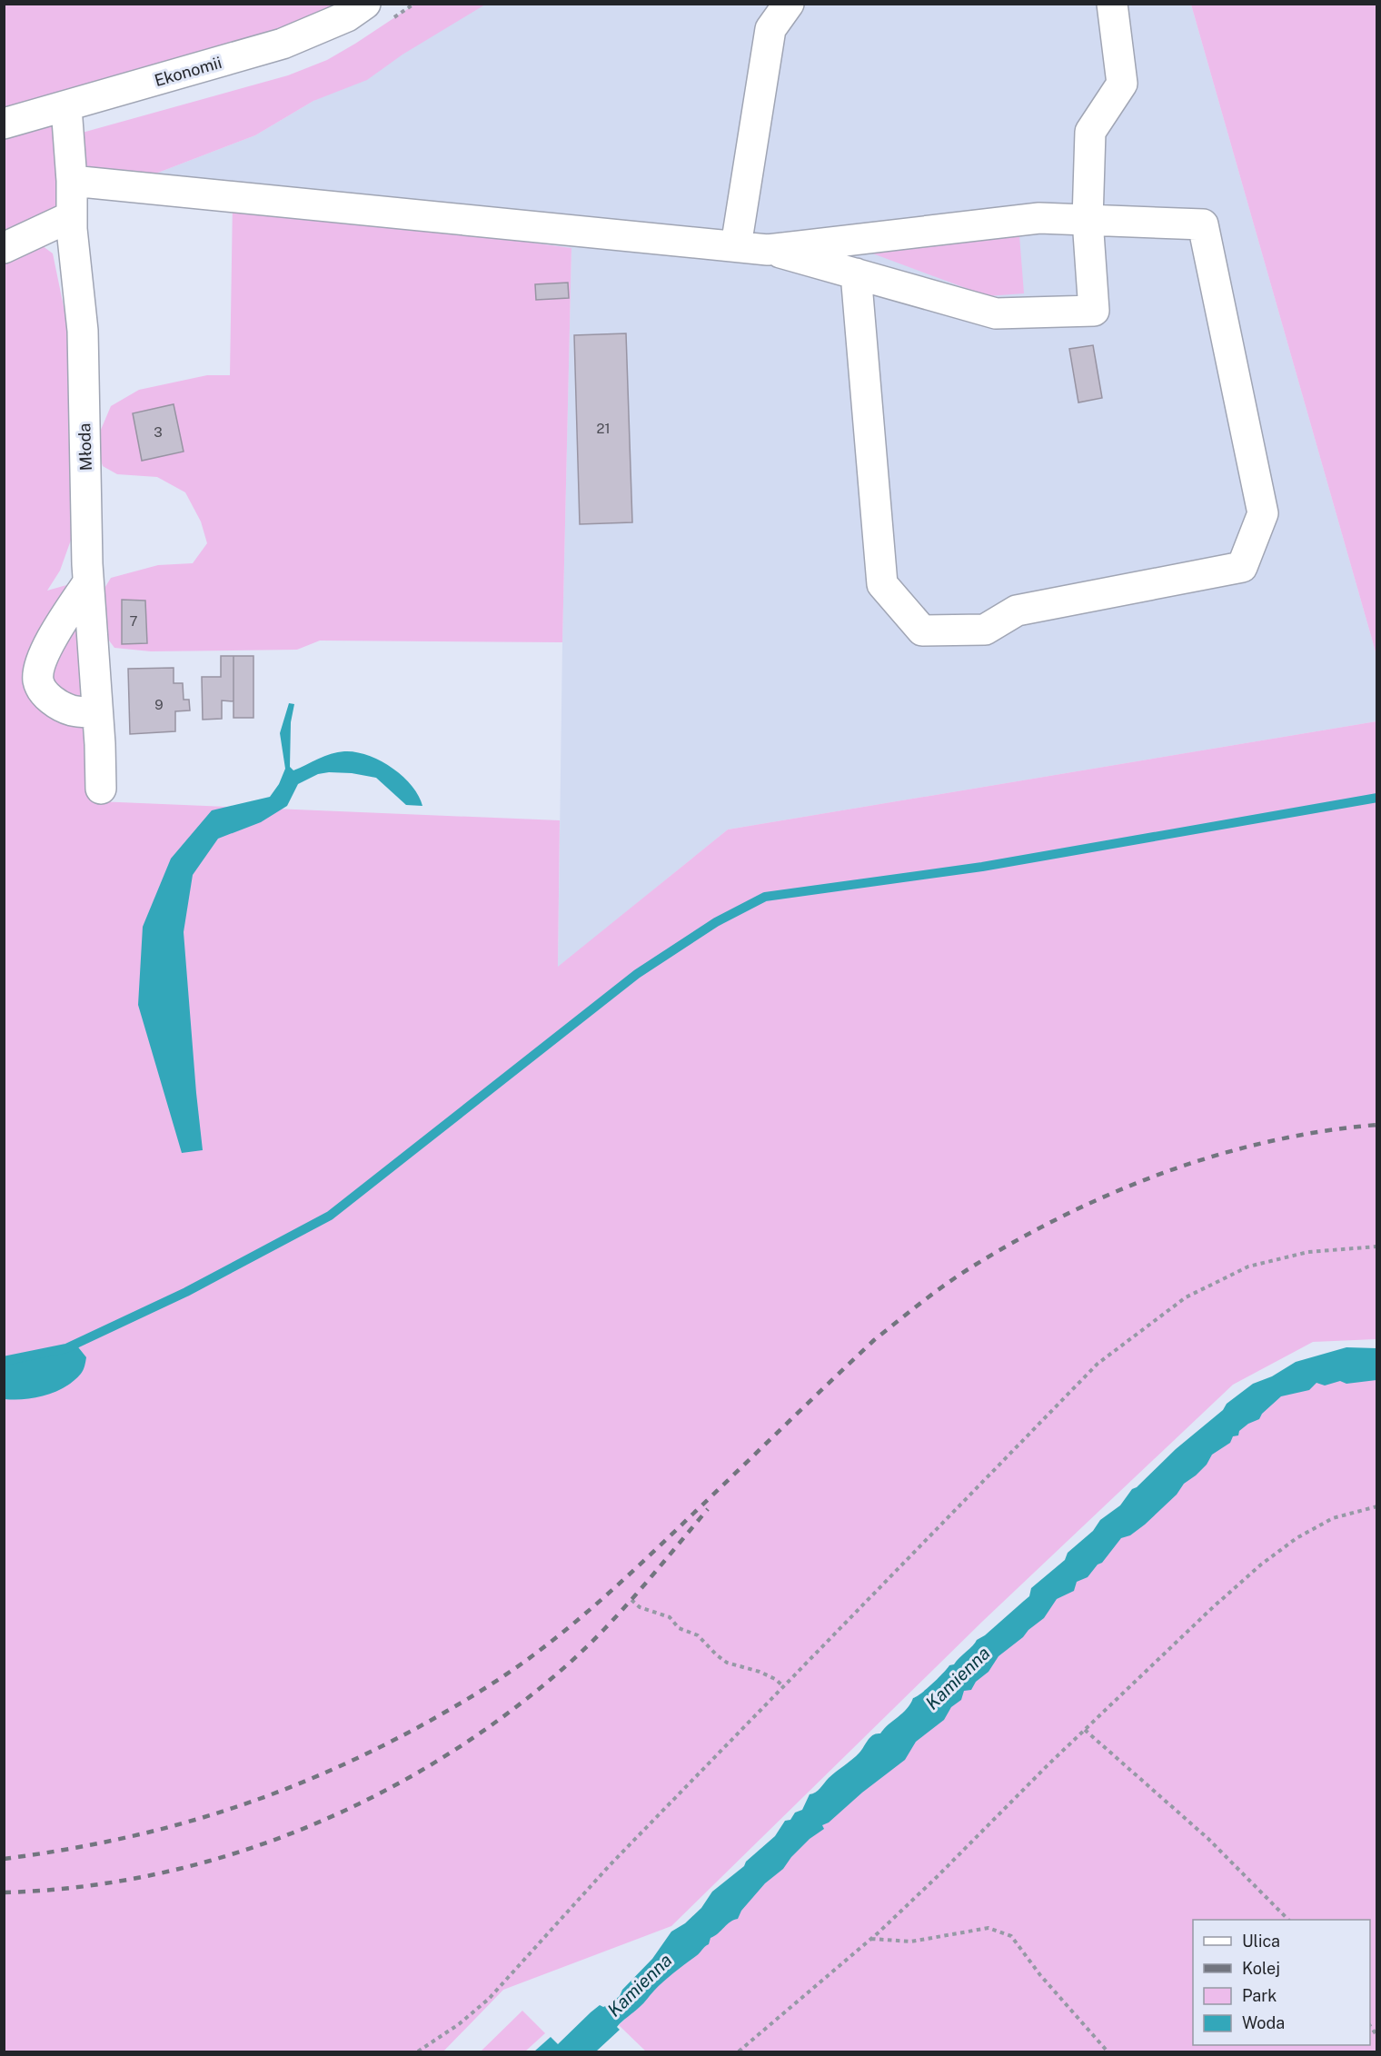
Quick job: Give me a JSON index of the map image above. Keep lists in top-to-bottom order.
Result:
{
  "streets": {
    "street": ["Ekonomii", "Młoda"]
  },
  "crossings": [
    ["Ekonomii", "Młoda"]
  ],
  "water": ["Kamienna"],
  "house_numbers": [
    "21",
    "3",
    "7",
    "9"
  ],
  "legend": [
    "Ulica",
    "Kolej",
    "Park",
    "Woda"
  ]
}
